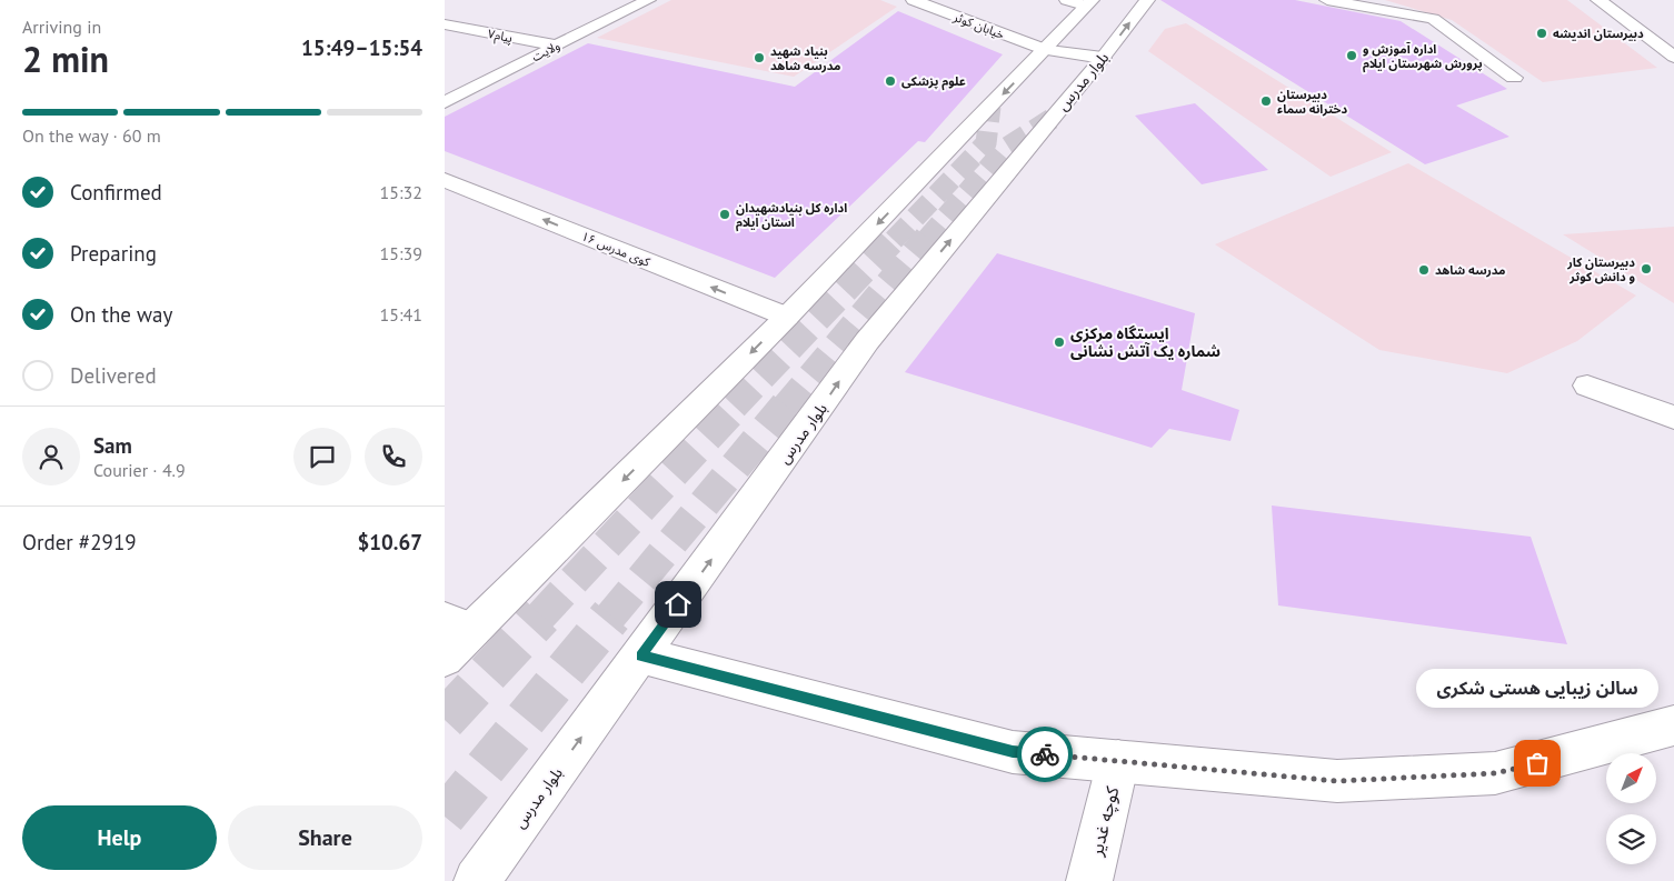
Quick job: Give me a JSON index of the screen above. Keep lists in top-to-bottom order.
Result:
{
  "streets": {
    "street": [
      "خیابان کوثر",
      "پیام۷",
      "ولایت",
      "بلوار مدرس",
      "کوی مدرس ۱۶",
      "کوچه غدیر"
    ]
  },
  "crossings": [
    ["خیابان کوثر", "بلوار مدرس"],
    ["پیام۷", "ولایت"]
  ],
  "one_way": ["کوی مدرس ۱۶"],
  "places": [
    "دبیرستان اندیشه",
    "اداره آموزش و پرورش شهرستان ایلام",
    "بنیاد شهید مدرسه شاهد",
    "علوم پزشکی",
    "دبیرستان دخترانه سماء",
    "اداره کل بنیادشهیدان استان ایلام",
    "دبیرستان کار و دانش کوثر",
    "مدرسه شاهد",
    "ایستگاه مرکزی شماره یک آتش نشانی",
    "سالن زیبایی هستی شکری"
  ],
  "north": "top right",
  "page": {
    "heading": ["2 min", "Arriving in", "15:49–15:54"],
    "panel": [
      "Sam",
      "Courier · 4.9",
      "Order #2919",
      "$10.67"
    ],
    "bar": "On the way · 60 m",
    "list": [
      ["Confirmed", "15:32"],
      ["Preparing", "15:39"],
      ["On the way", "15:41"],
      "Delivered"
    ],
    "bubble": "سالن زیبایی هستی شکری",
    "buttons": ["Help", "Share"]
  }
}
